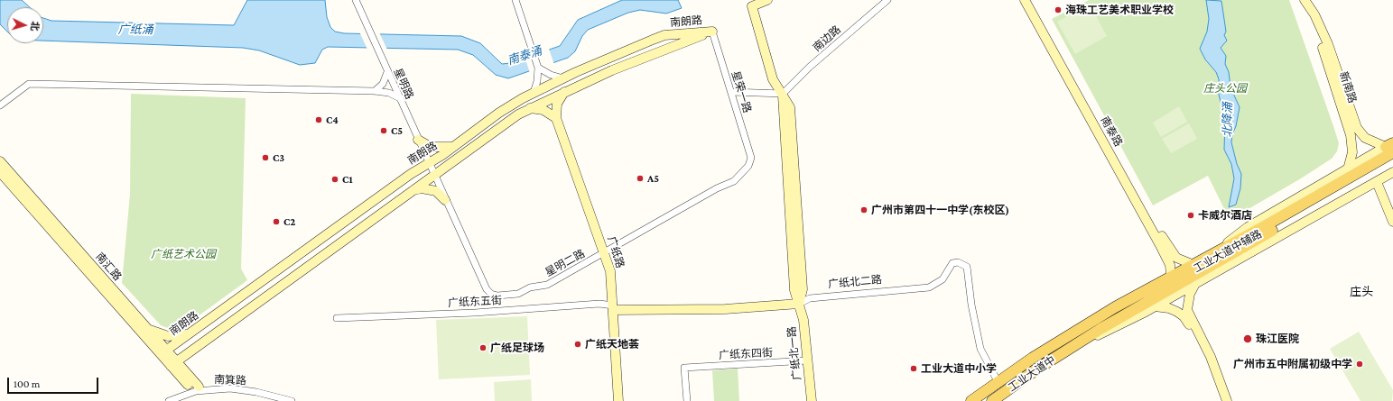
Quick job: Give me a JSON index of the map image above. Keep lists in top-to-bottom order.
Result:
{
  "streets": {
    "main road": ["工业大道中"],
    "street": [
      "南朗路",
      "南边路",
      "星明路",
      "新南路",
      "星荣一路",
      "南泰路",
      "工业大道中辅路",
      "广纸路",
      "星明二路",
      "南汇路",
      "广纸北二路",
      "广纸东五街",
      "广纸北一路",
      "广纸东四街",
      "南箕路"
    ]
  },
  "crossings": [
    ["南朗路", "星明路"],
    ["南朗路", "星荣一路"],
    ["南朗路", "广纸路"],
    ["南朗路", "星明二路"],
    ["南朗路", "南汇路"],
    ["星明路", "星明二路"],
    ["新南路", "工业大道中辅路"],
    ["星荣一路", "星明二路"],
    ["工业大道中辅路", "工业大道中"],
    ["广纸路", "星明二路"],
    ["广纸路", "广纸北二路"],
    ["广纸路", "广纸东五街"],
    ["广纸北二路", "广纸东五街"],
    ["广纸北二路", "广纸北一路"],
    ["广纸北一路", "广纸东四街"]
  ],
  "districts": ["庄头"],
  "water": ["广纸涌", "南泰涌", "北降涌"],
  "parks": ["庄头公园", "广纸艺术公园"],
  "places": [
    "海珠工艺美术职业学校",
    "C4",
    "C5",
    "C3",
    "A5",
    "C1",
    "广州市第四十一中学(东校区)",
    "卡威尔酒店",
    "C2",
    "珠江医院",
    "广纸天地荟",
    "广纸足球场",
    "广州市五中附属初级中学",
    "工业大道中小学"
  ],
  "scale_bar": "100 m",
  "north": "right"
}
